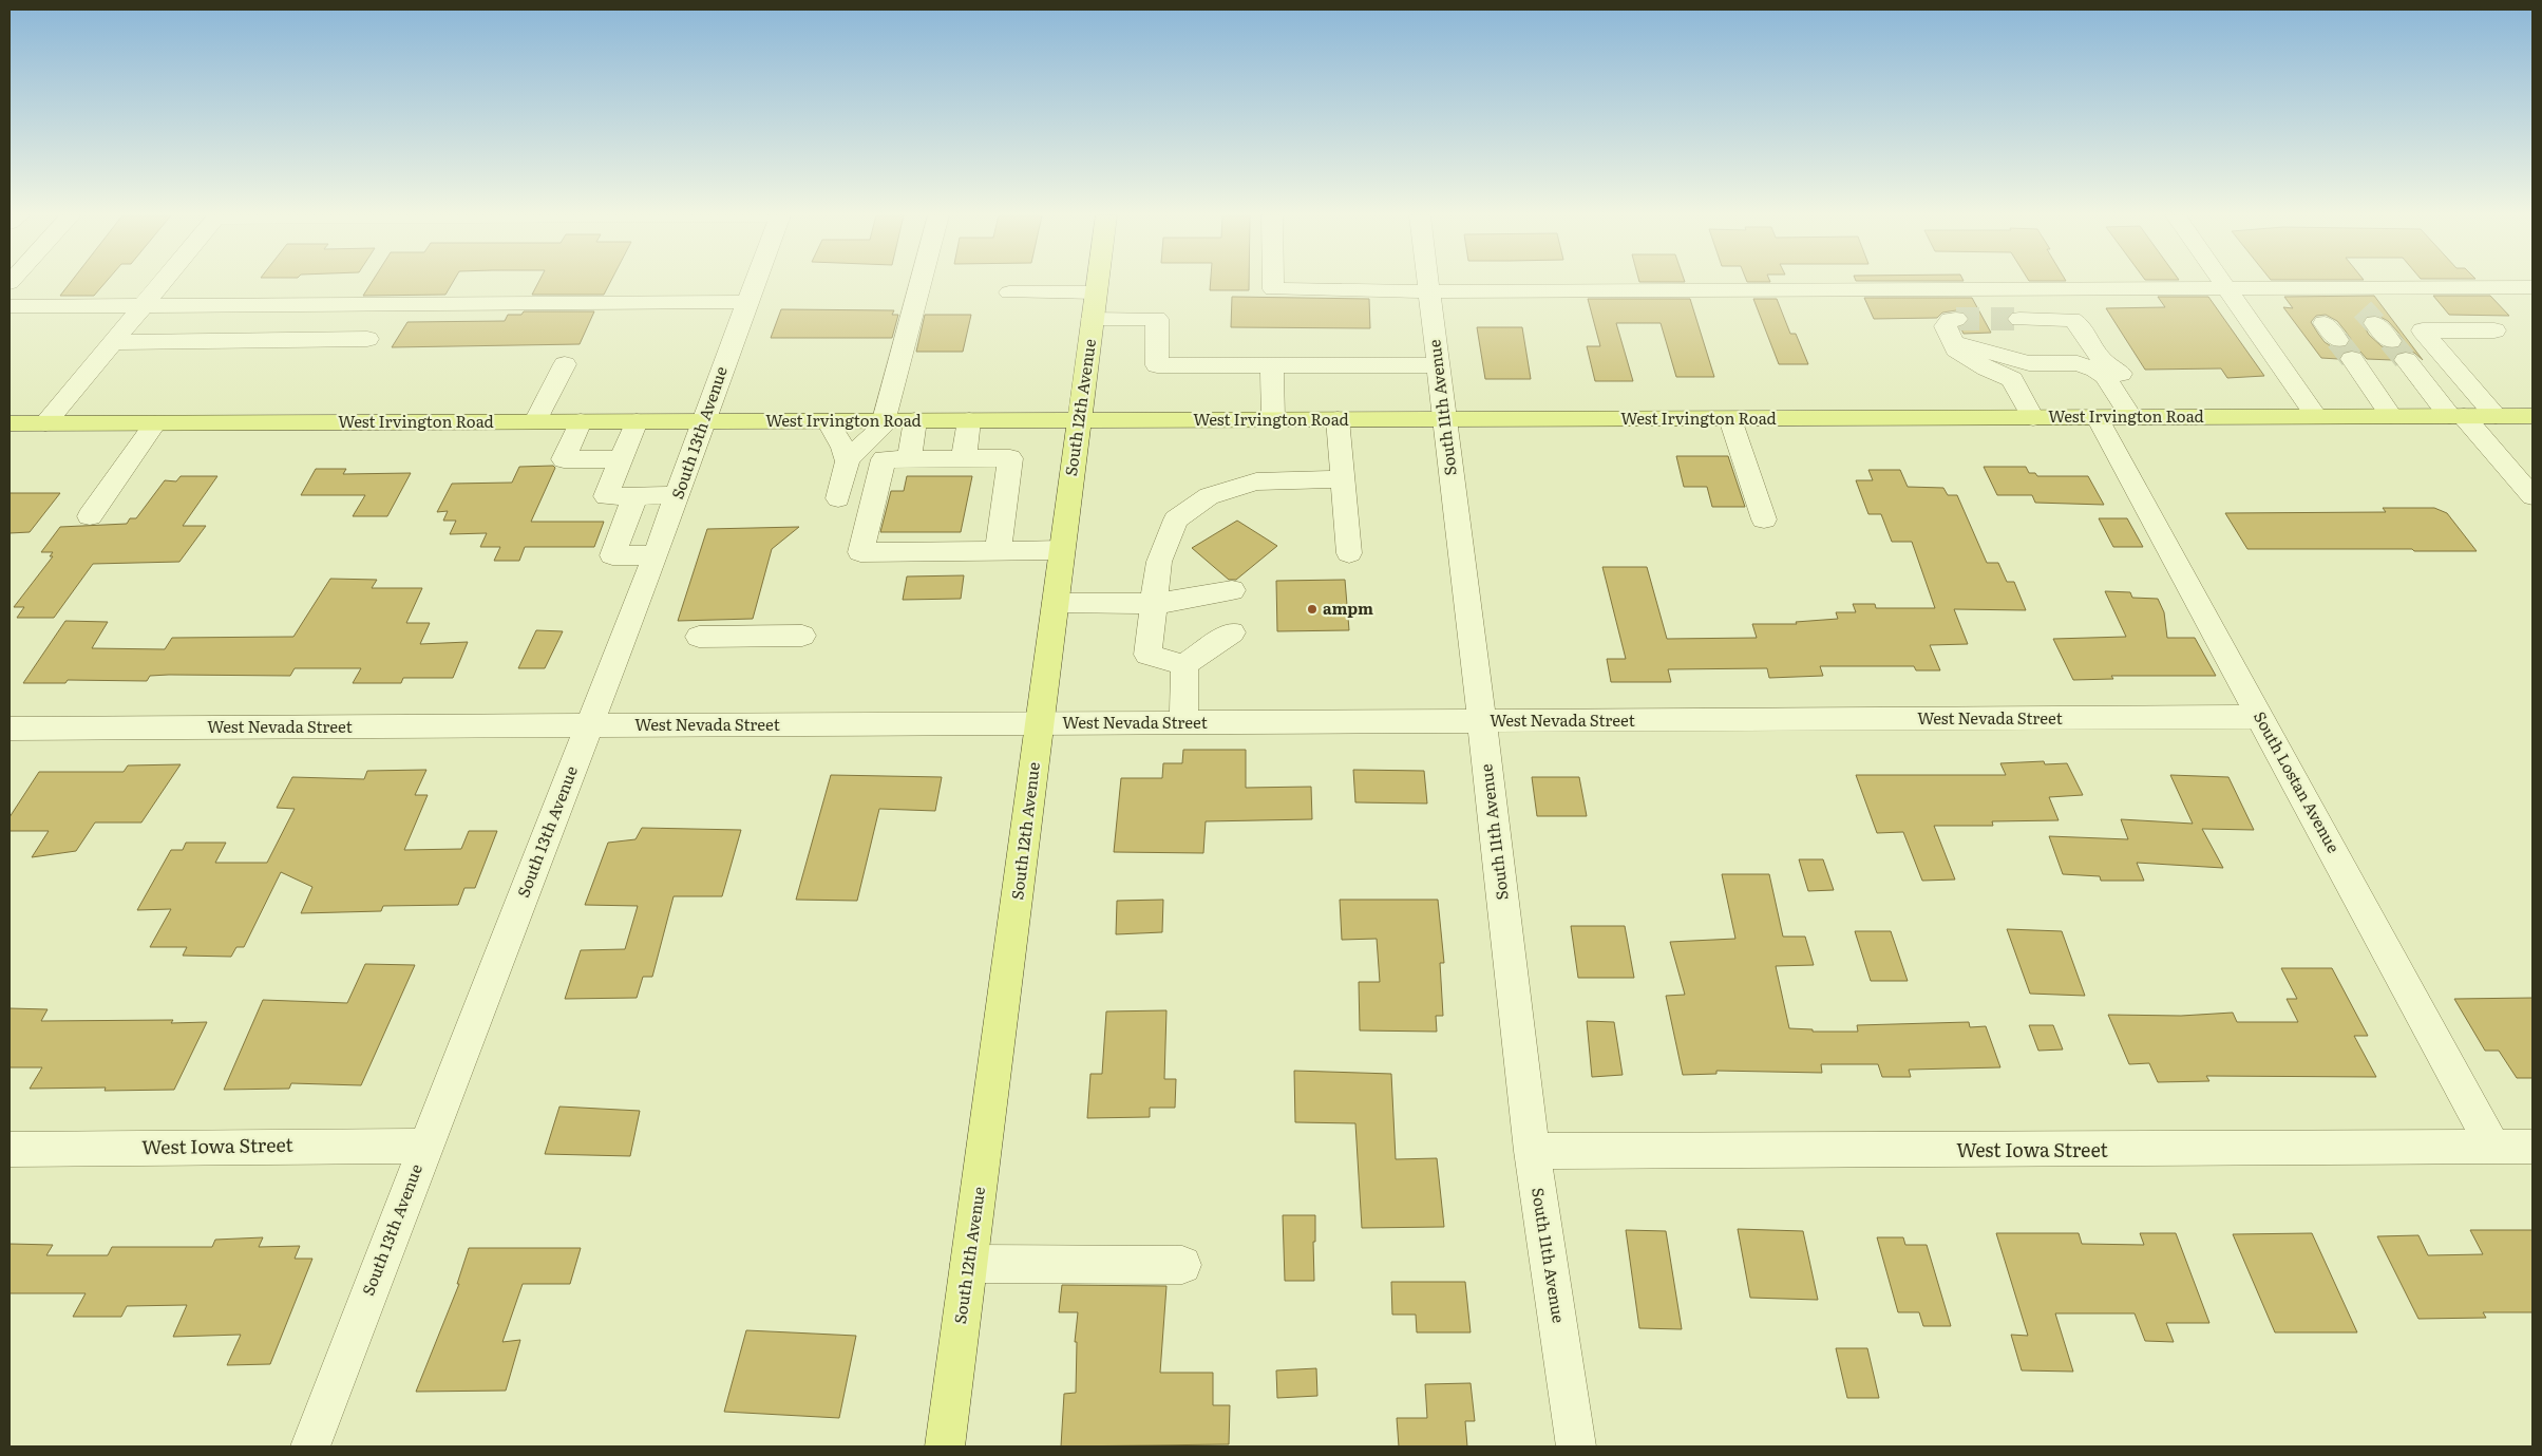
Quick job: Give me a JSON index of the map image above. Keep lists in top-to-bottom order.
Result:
{
  "streets": {
    "main road": ["South 12th Avenue", "West Irvington Road"],
    "street": [
      "South 11th Avenue",
      "South 13th Avenue",
      "West Nevada Street",
      "South Lostan Avenue",
      "West Iowa Street"
    ]
  },
  "crossings": [
    ["South 12th Avenue", "West Irvington Road"],
    ["South 12th Avenue", "West Nevada Street"],
    ["South 11th Avenue", "West Irvington Road"],
    ["South 11th Avenue", "West Nevada Street"],
    ["South 11th Avenue", "West Iowa Street"],
    ["West Irvington Road", "South 13th Avenue"],
    ["West Irvington Road", "South Lostan Avenue"],
    ["South 13th Avenue", "West Nevada Street"],
    ["South 13th Avenue", "West Iowa Street"],
    ["West Nevada Street", "South Lostan Avenue"],
    ["South Lostan Avenue", "West Iowa Street"]
  ],
  "places": ["ampm"]
}
